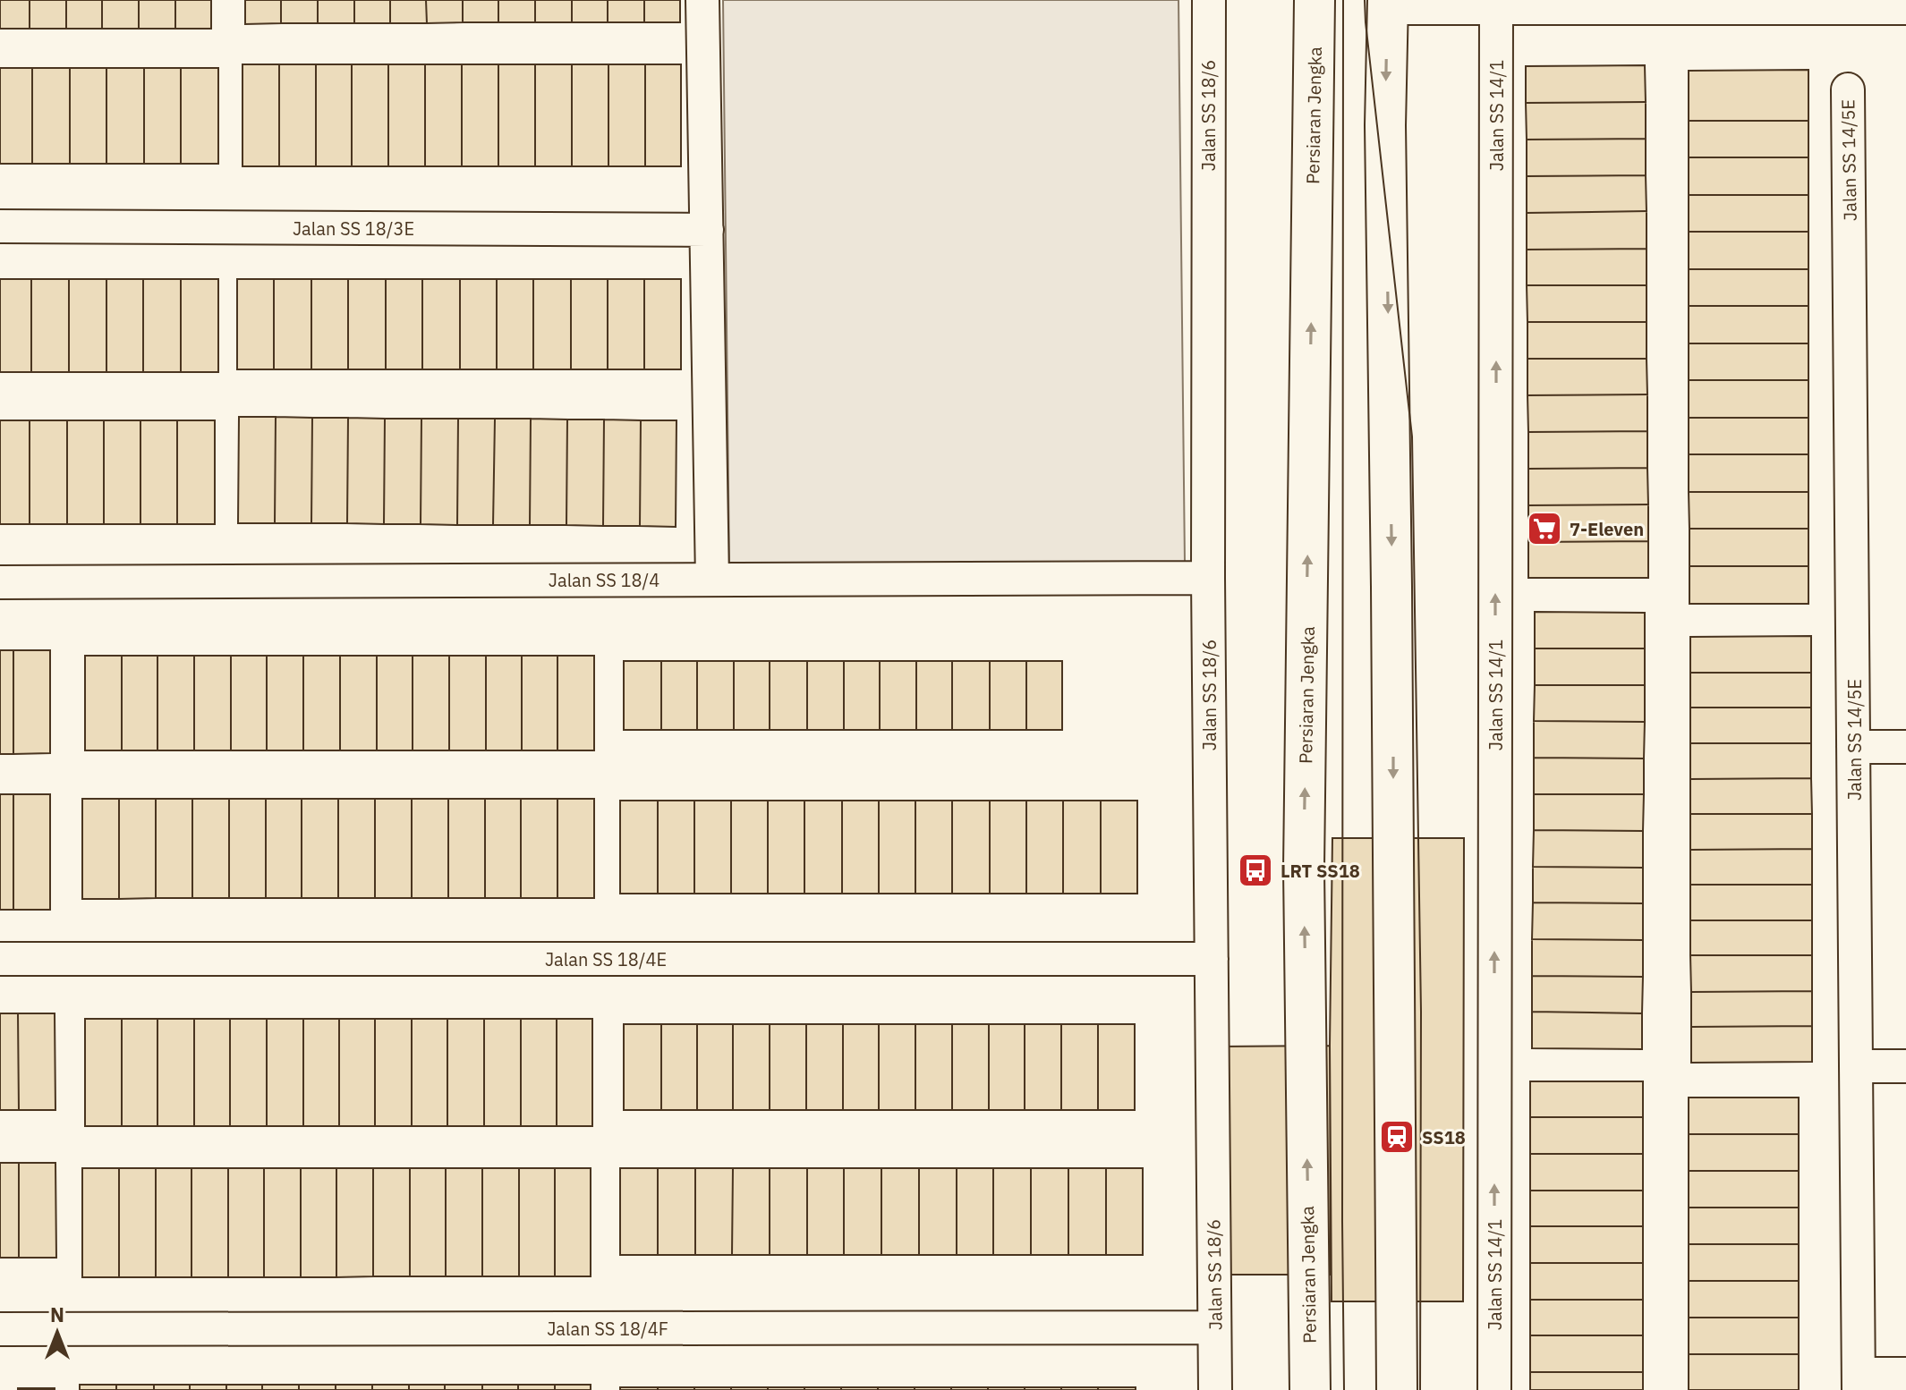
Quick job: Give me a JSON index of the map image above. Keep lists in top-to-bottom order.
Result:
{
  "streets": {
    "main road": ["Persiaran Jengka"],
    "street": [
      "Jalan SS 18/6",
      "Jalan SS 14/1",
      "Jalan SS 14/5E",
      "Jalan SS 18/3E",
      "Jalan SS 18/4",
      "Jalan SS 18/4E",
      "Jalan SS 18/4F"
    ]
  },
  "crossings": [
    ["Jalan SS 18/6", "Jalan SS 18/4"],
    ["Jalan SS 18/6", "Jalan SS 18/4E"],
    ["Jalan SS 18/6", "Jalan SS 18/4F"]
  ],
  "one_way": ["Jalan SS 14/1"],
  "places": {
    "supermarket": ["7-Eleven"],
    "bus stop": ["LRT SS18"],
    "station": ["SS18"]
  },
  "north": "top"
}
